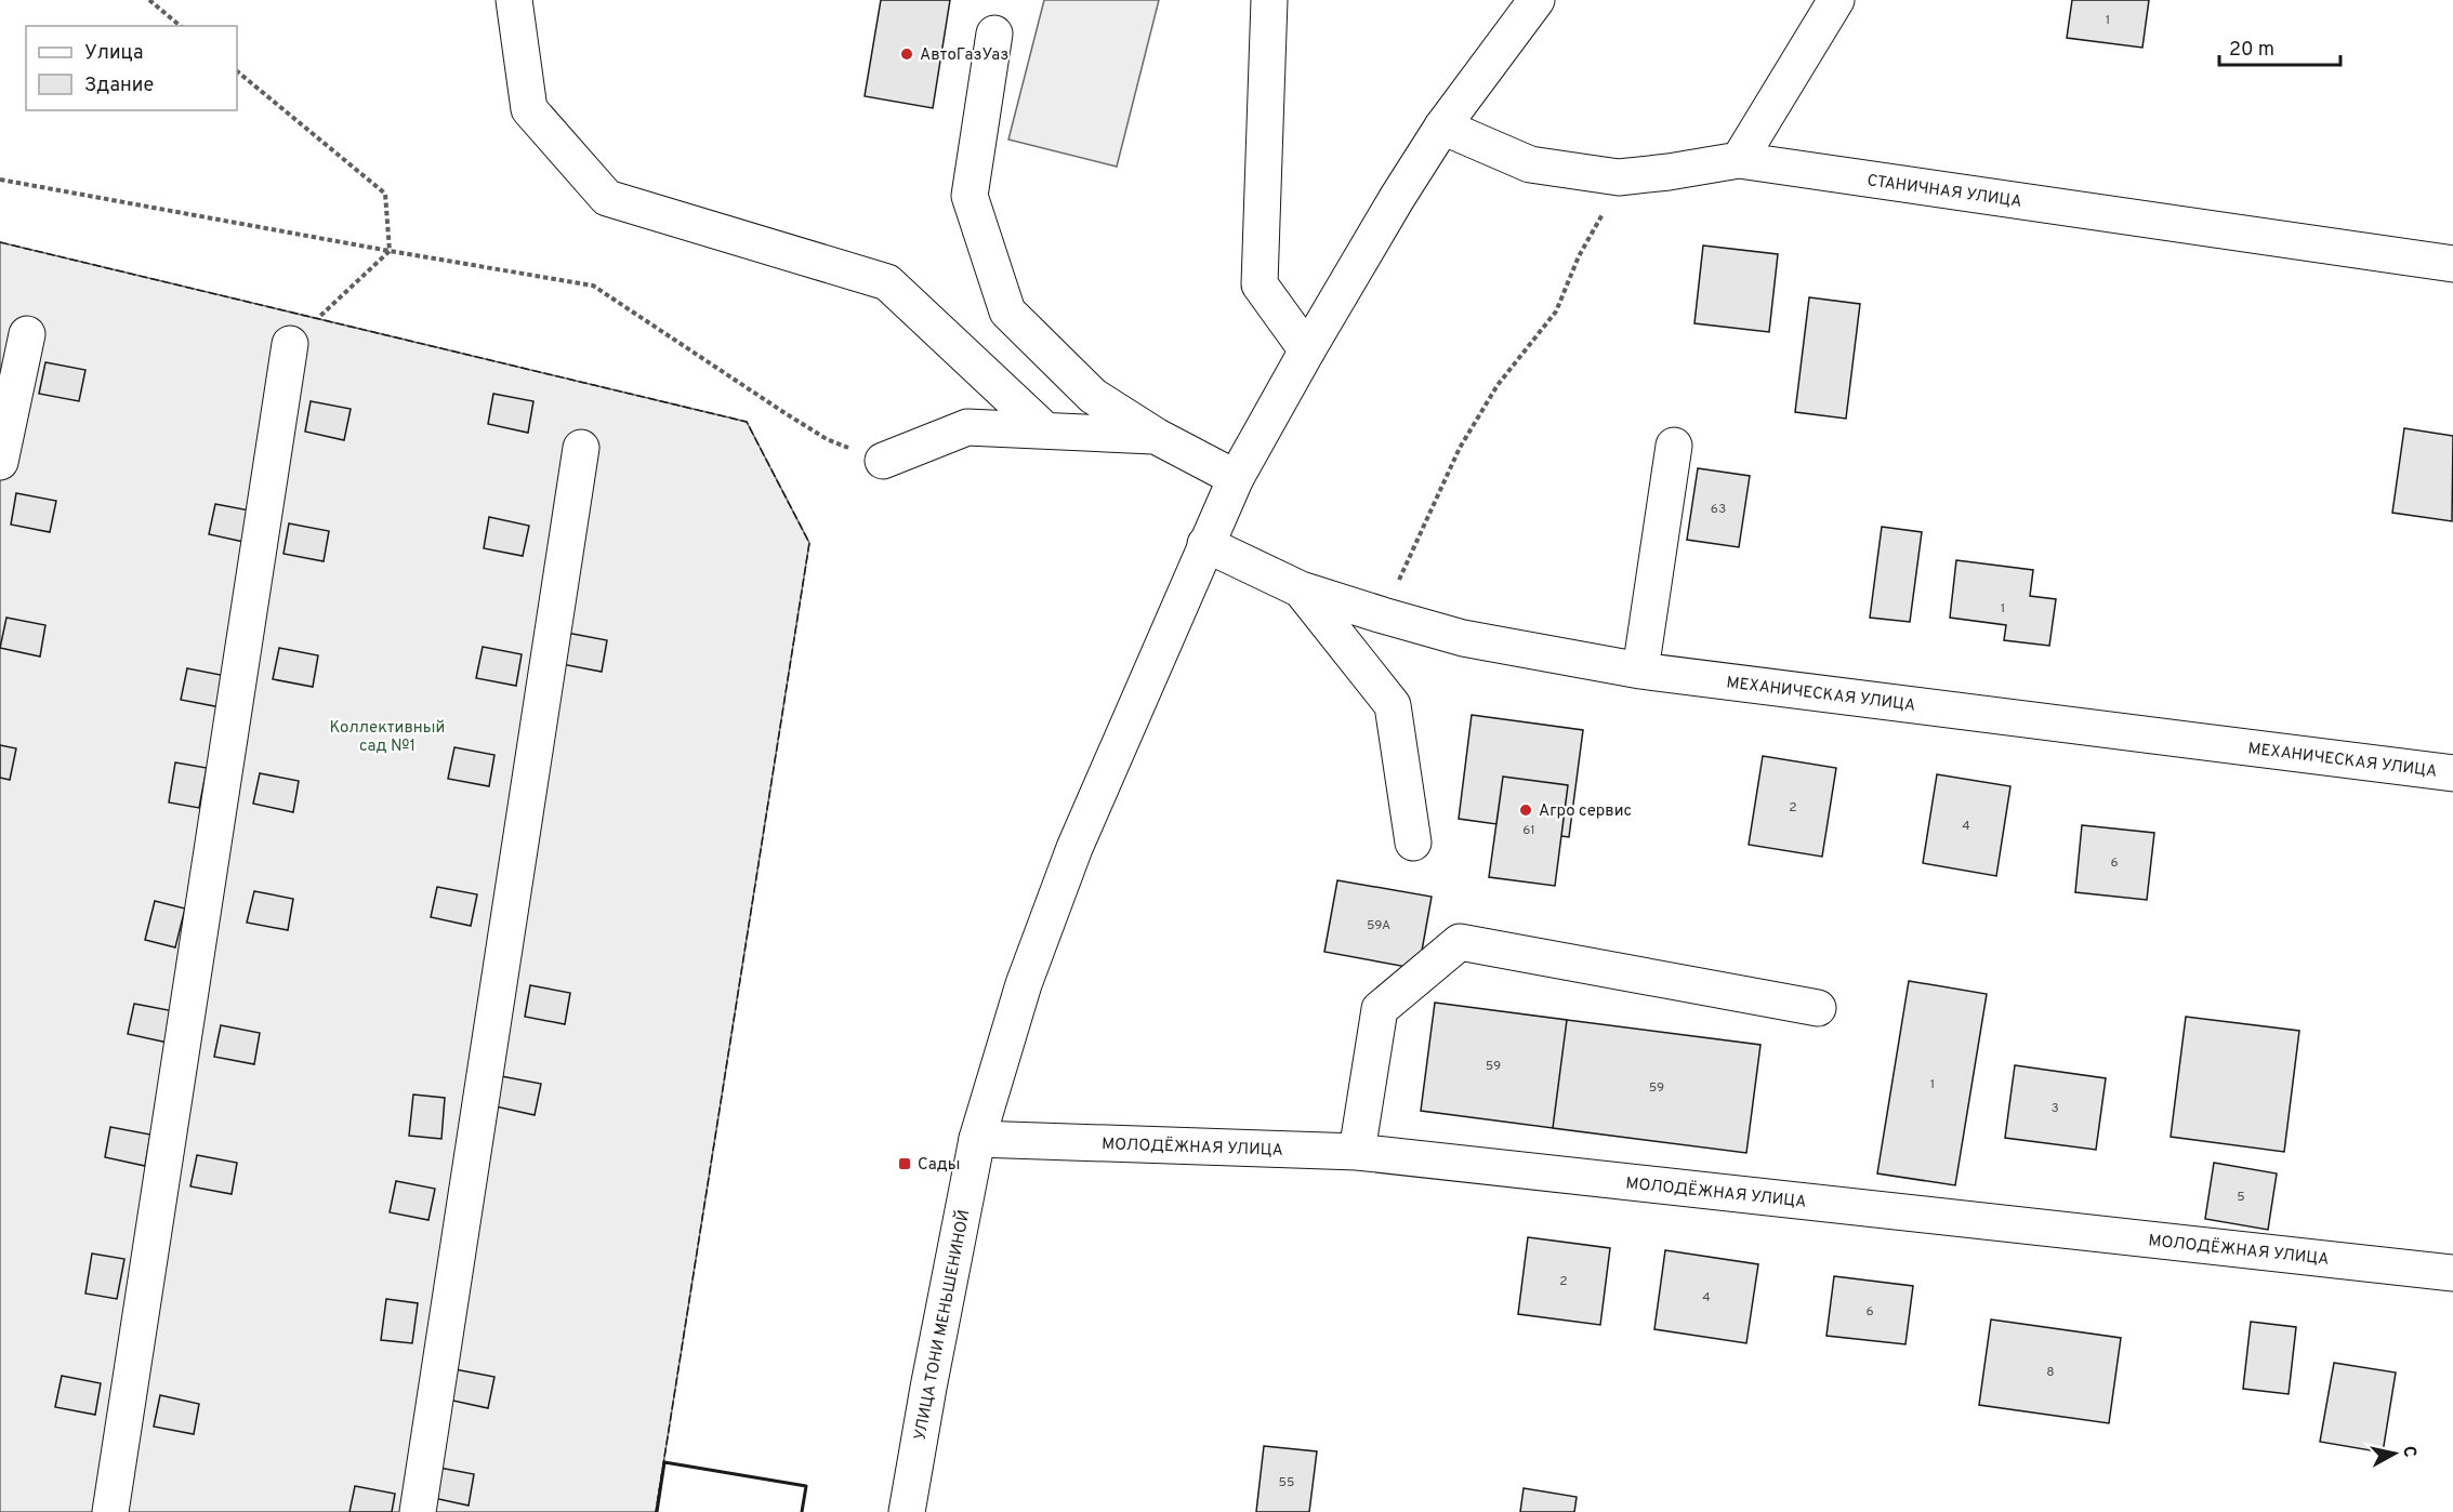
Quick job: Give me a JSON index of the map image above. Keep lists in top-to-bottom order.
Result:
{
  "streets": {
    "street": [
      "СТАНИЧНАЯ УЛИЦА",
      "МЕХАНИЧЕСКАЯ УЛИЦА",
      "МОЛОДЁЖНАЯ УЛИЦА",
      "УЛИЦА ТОНИ МЕНЬШЕНИНОЙ"
    ]
  },
  "crossings": [
    ["СТАНИЧНАЯ УЛИЦА", "УЛИЦА ТОНИ МЕНЬШЕНИНОЙ"],
    ["МЕХАНИЧЕСКАЯ УЛИЦА", "УЛИЦА ТОНИ МЕНЬШЕНИНОЙ"],
    ["МОЛОДЁЖНАЯ УЛИЦА", "УЛИЦА ТОНИ МЕНЬШЕНИНОЙ"]
  ],
  "parks": ["Коллективный сад №1"],
  "places": {
    "other": ["АвтоГазУаз", "Агро сервис"],
    "transit": ["Сады"]
  },
  "house_numbers": [
    "1",
    "63",
    "1",
    "2",
    "4",
    "61",
    "6",
    "59А",
    "59",
    "1",
    "59",
    "3",
    "5",
    "2",
    "4",
    "6",
    "8",
    "55"
  ],
  "legend": ["Улица", "Здание"],
  "scale_bar": "20 m",
  "north": "right"
}
